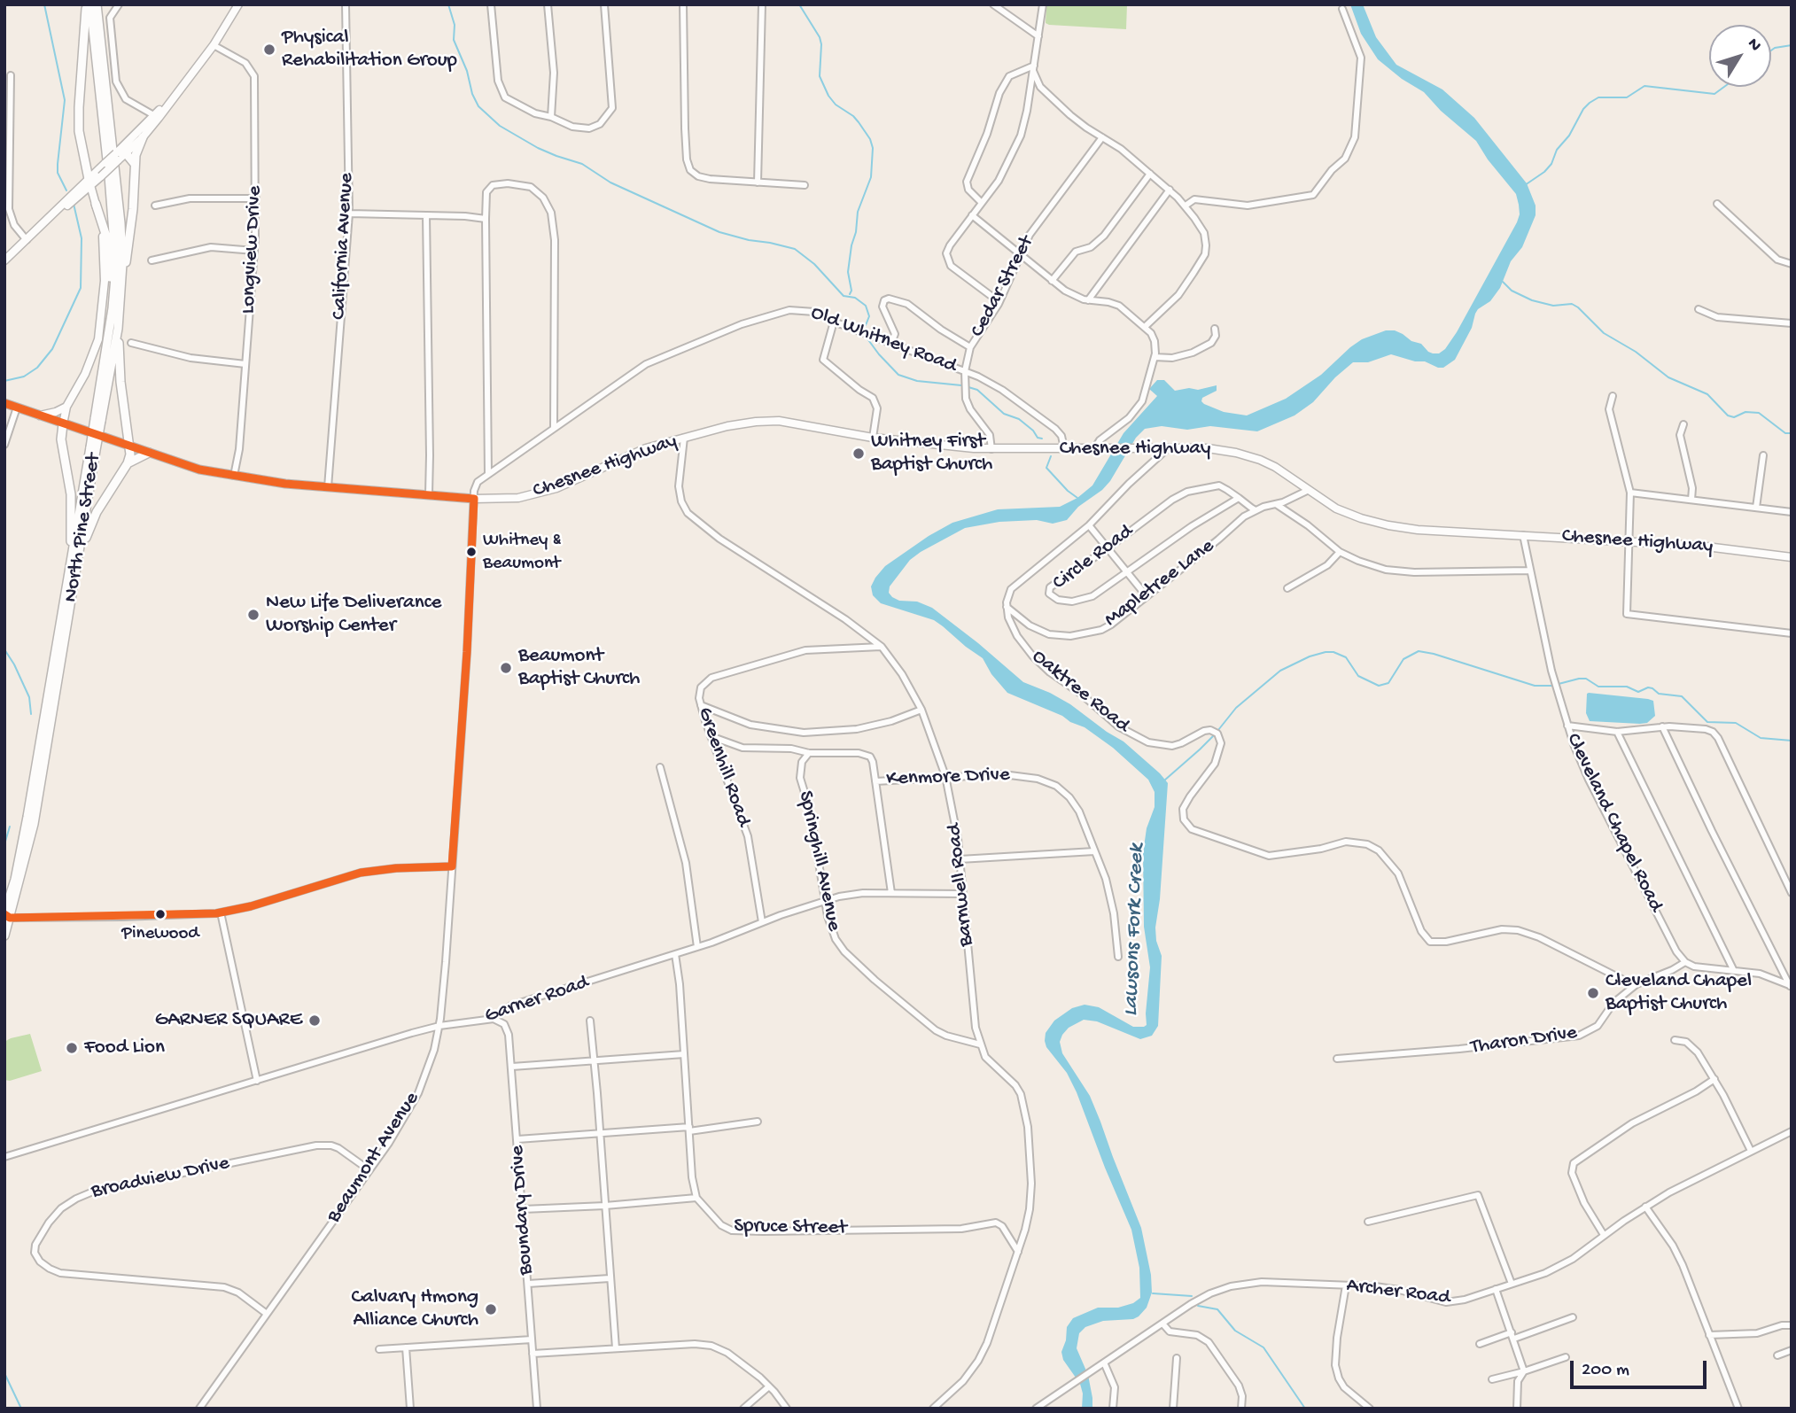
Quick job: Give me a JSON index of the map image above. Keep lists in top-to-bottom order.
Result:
{
  "streets": {
    "highway": ["North Pine Street"],
    "main road": ["Chesnee Highway"],
    "street": [
      "California Avenue",
      "Longview Drive",
      "Cedar Street",
      "Old Whitney Road",
      "Circle Road",
      "Mapletree Lane",
      "Oaktree Road",
      "Greenhill Road",
      "Kenmore Drive",
      "Cleveland Chapel Road",
      "Springhill Avenue",
      "Barnwell Road",
      "Garner Road",
      "Tharon Drive",
      "Beaumont Avenue",
      "Broadview Drive",
      "Boundary Drive",
      "Spruce Street",
      "Archer Road"
    ]
  },
  "crossings": [
    ["California Avenue", "Chesnee Highway"],
    ["Longview Drive", "Chesnee Highway"],
    ["Cedar Street", "Old Whitney Road"],
    ["Cedar Street", "Chesnee Highway"],
    ["Old Whitney Road", "Chesnee Highway"],
    ["Old Whitney Road", "Beaumont Avenue"],
    ["Chesnee Highway", "Mapletree Lane"],
    ["Chesnee Highway", "Cleveland Chapel Road"],
    ["Chesnee Highway", "Barnwell Road"],
    ["Chesnee Highway", "Beaumont Avenue"],
    ["Circle Road", "Mapletree Lane"],
    ["Mapletree Lane", "Oaktree Road"],
    ["Oaktree Road", "Tharon Drive"],
    ["Greenhill Road", "Barnwell Road"],
    ["Greenhill Road", "Garner Road"],
    ["Kenmore Drive", "Barnwell Road"],
    ["Cleveland Chapel Road", "Tharon Drive"],
    ["Springhill Avenue", "Barnwell Road"],
    ["Springhill Avenue", "Garner Road"],
    ["Barnwell Road", "Garner Road"],
    ["Barnwell Road", "Spruce Street"],
    ["Garner Road", "Beaumont Avenue"],
    ["Garner Road", "Boundary Drive"],
    ["Beaumont Avenue", "Broadview Drive"]
  ],
  "water": ["Lawsons Fork Creek"],
  "places": [
    "Physical Rehabilitation Group",
    "Whitney First Baptist Church",
    "Whitney & Beaumont",
    "New Life Deliverance Worship Center",
    "Beaumont Baptist Church",
    "Pinewood",
    "Cleveland Chapel Baptist Church",
    "GARNER SQUARE",
    "Food Lion",
    "Calvary Hmong Alliance Church"
  ],
  "scale_bar": "200 m",
  "north": "top right"
}
